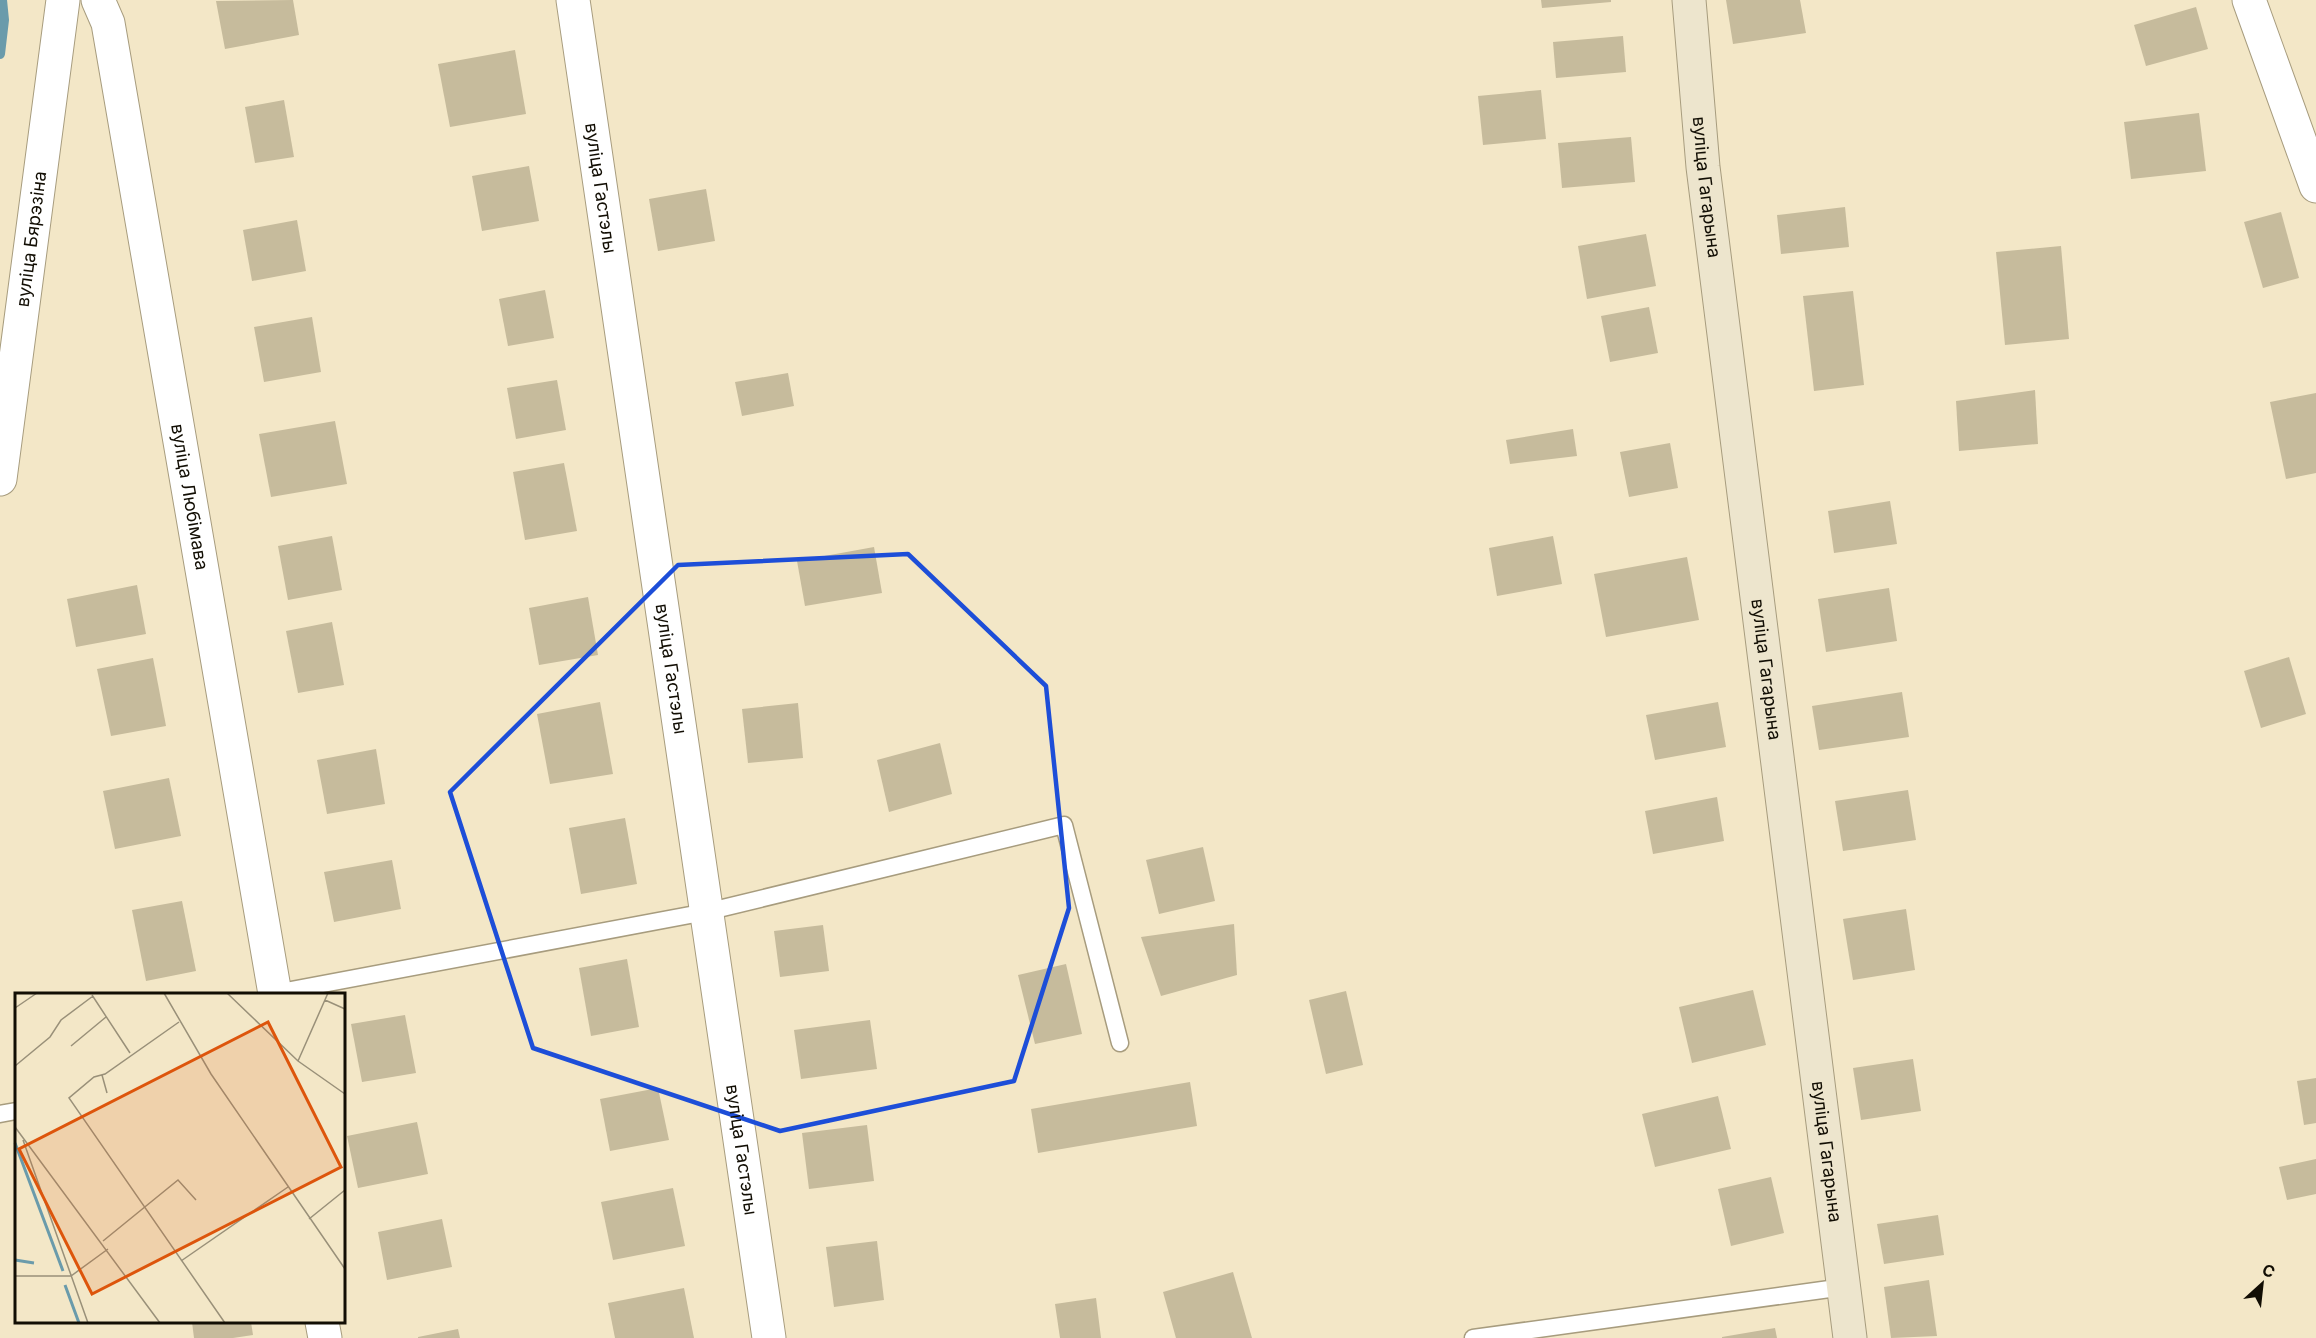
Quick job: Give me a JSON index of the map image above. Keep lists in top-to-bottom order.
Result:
{
  "streets": {
    "street": [
      "вуліца Гагарына",
      "вуліца Гастэлы",
      "вуліца Бярэзіна",
      "вуліца Любімава"
    ]
  },
  "north": "top right"
}
